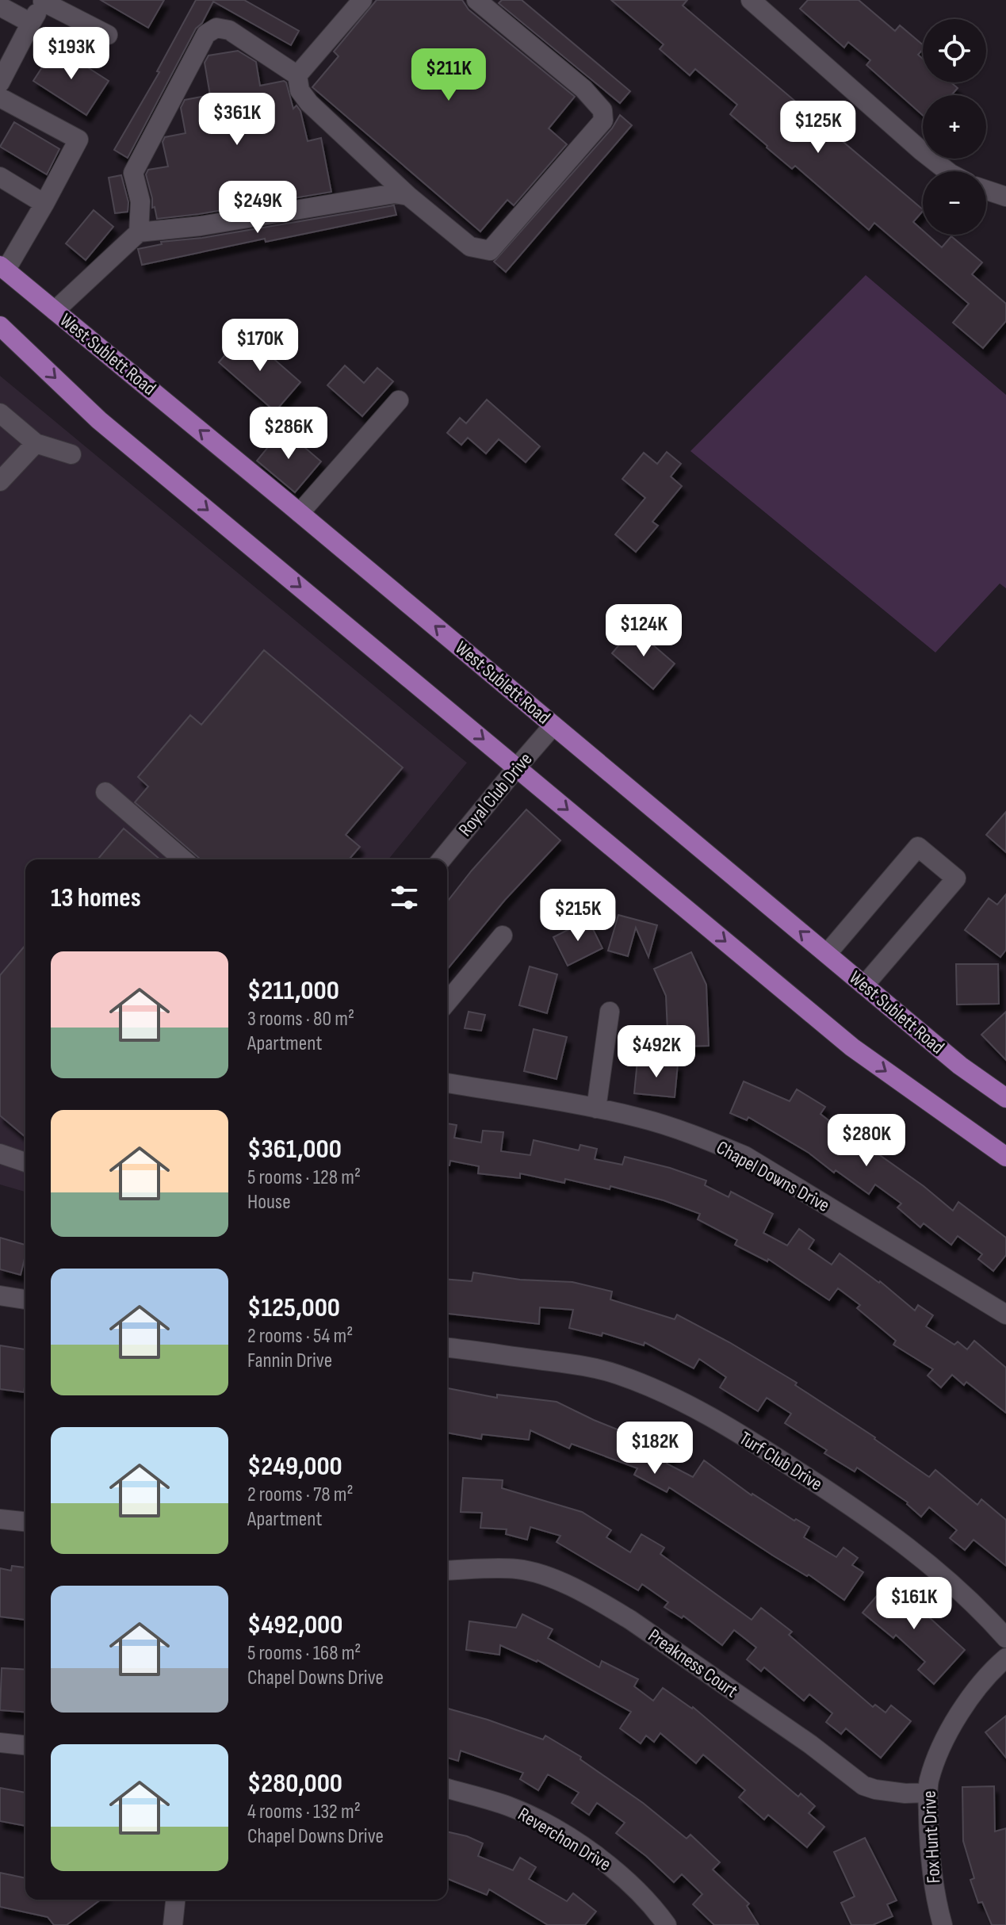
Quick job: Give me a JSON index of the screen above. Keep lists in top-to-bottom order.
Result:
{
  "streets": {
    "main road": ["West Sublett Road"],
    "street": [
      "Royal Club Drive",
      "Chapel Downs Drive",
      "Turf Club Drive",
      "Preakness Court",
      "Fox Hunt Drive",
      "Reverchon Drive"
    ]
  },
  "crossings": [
    ["West Sublett Road", "Royal Club Drive"],
    ["Preakness Court", "Fox Hunt Drive"]
  ],
  "page": {
    "map_buttons": ["+", "−"],
    "price": [
      "$193K",
      "$211K",
      "$361K",
      "$125K",
      "$249K",
      "$170K",
      "$286K",
      "$124K",
      "$215K",
      "$492K",
      "$280K",
      "$182K",
      "$161K"
    ],
    "heading": "13 homes",
    "list": [
      {
        "name": "$211,000",
        "note": "3 rooms · 80 m² · Apartment"
      },
      {
        "name": "$361,000",
        "note": "5 rooms · 128 m² · House"
      },
      {
        "name": "$125,000",
        "note": "2 rooms · 54 m² · Fannin Drive"
      },
      {
        "name": "$249,000",
        "note": "2 rooms · 78 m² · Apartment"
      },
      {
        "name": "$492,000",
        "note": "5 rooms · 168 m² · Chapel Downs Drive"
      },
      {
        "name": "$280,000",
        "note": "4 rooms · 132 m² · Chapel Downs Drive"
      }
    ]
  }
}
